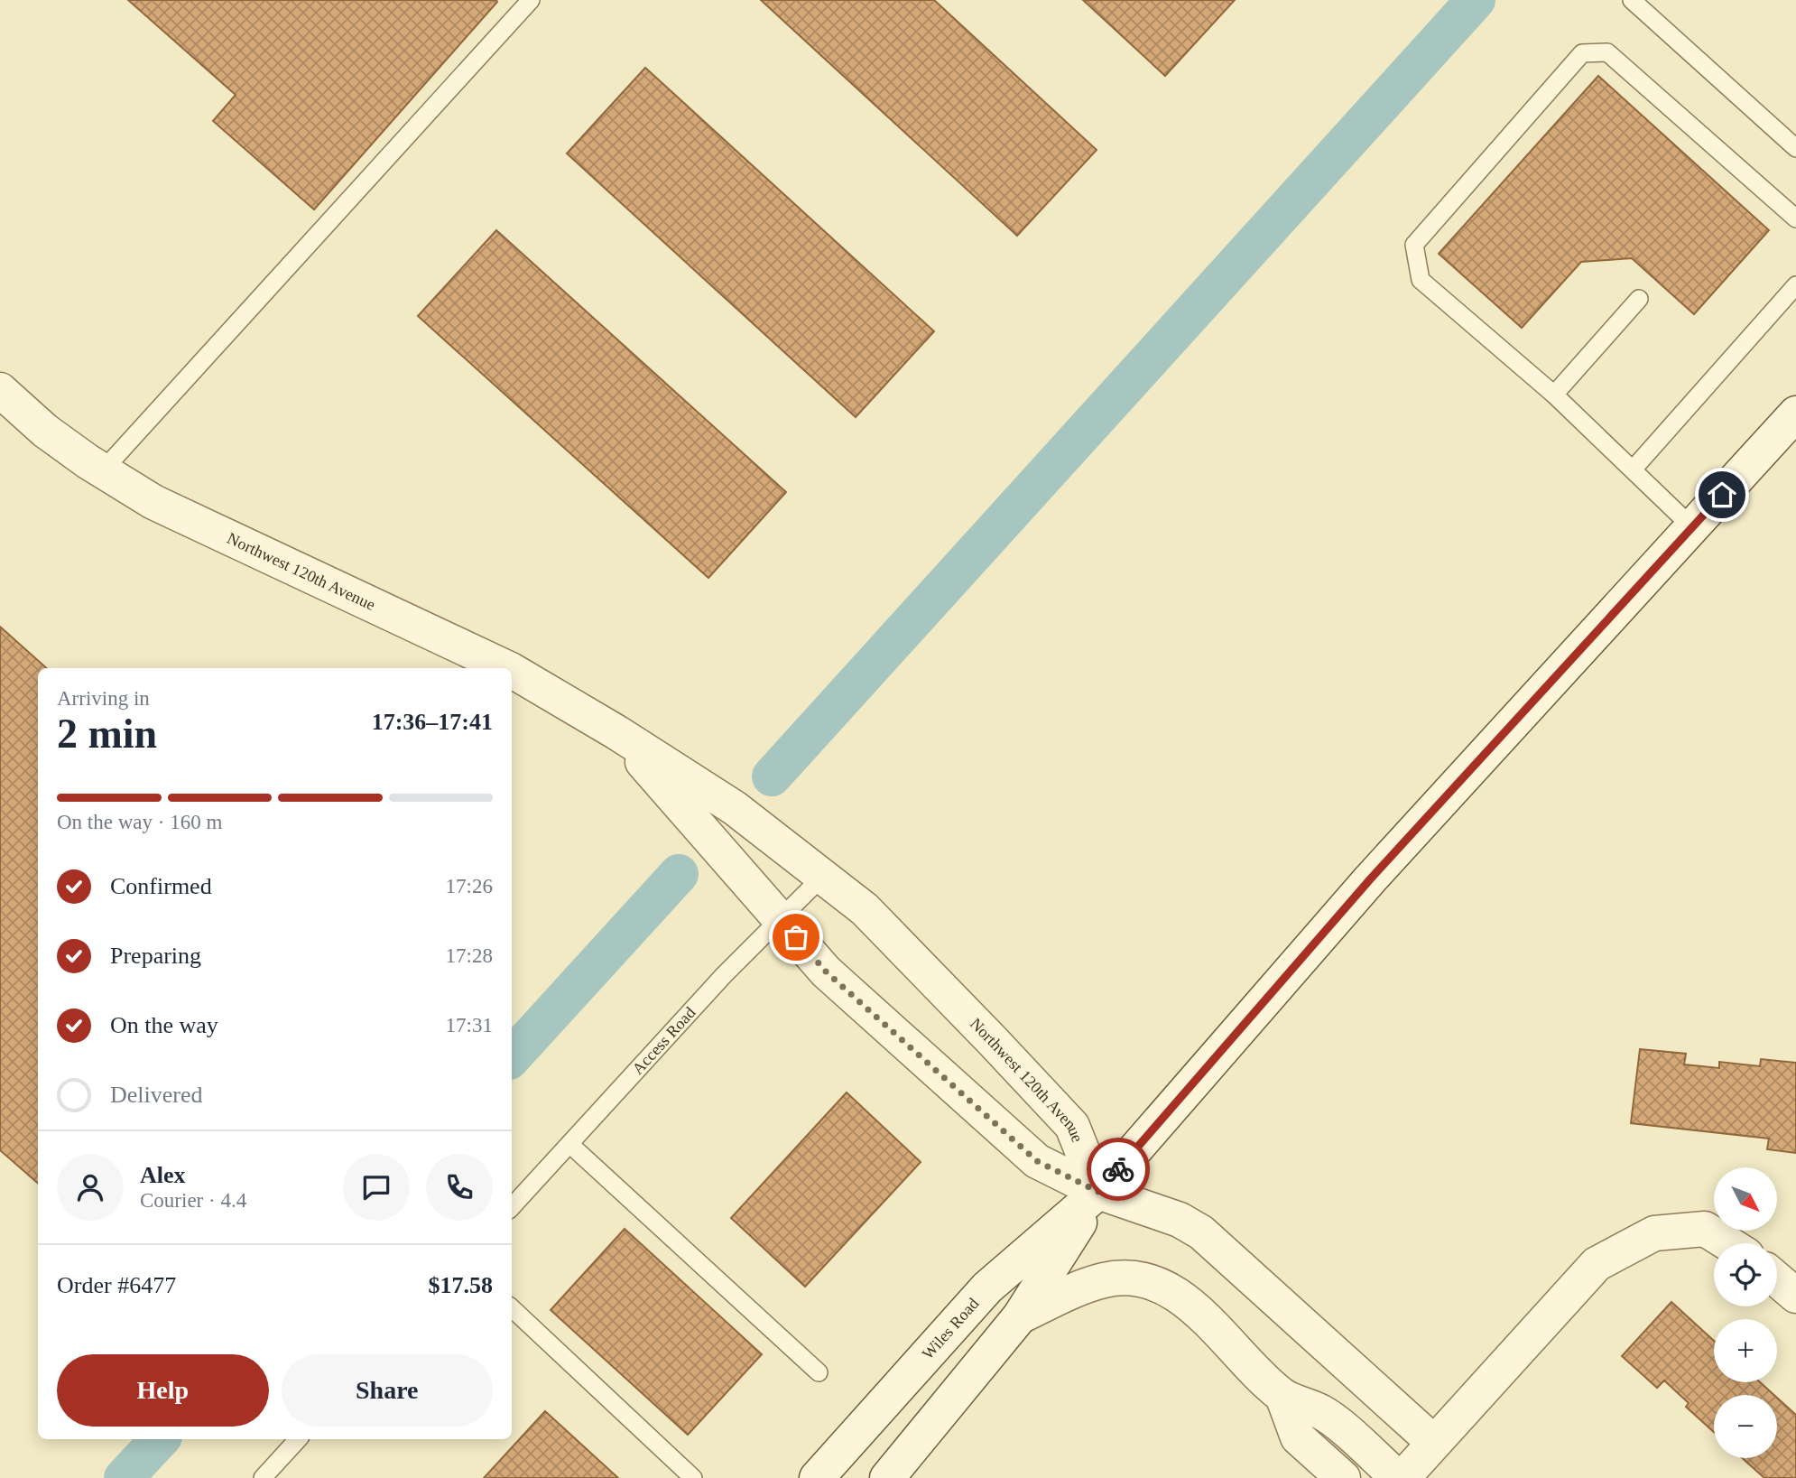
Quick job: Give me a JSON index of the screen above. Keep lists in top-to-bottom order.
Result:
{
  "streets": {
    "street": ["Northwest 120th Avenue", "Wiles Road"],
    "lane": ["Access Road"]
  },
  "crossings": [
    ["Northwest 120th Avenue", "Access Road"],
    ["Northwest 120th Avenue", "Wiles Road"]
  ],
  "north": "bottom right",
  "page": {
    "heading": ["2 min", "Arriving in", "17:36–17:41"],
    "panel": [
      "Alex",
      "Courier · 4.4",
      "Order #6477",
      "$17.58"
    ],
    "bar": "On the way · 160 m",
    "list": [
      ["Confirmed", "17:26"],
      ["Preparing", "17:28"],
      ["On the way", "17:31"],
      "Delivered"
    ],
    "map_buttons": ["+", "−"],
    "buttons": ["Help", "Share"]
  }
}
